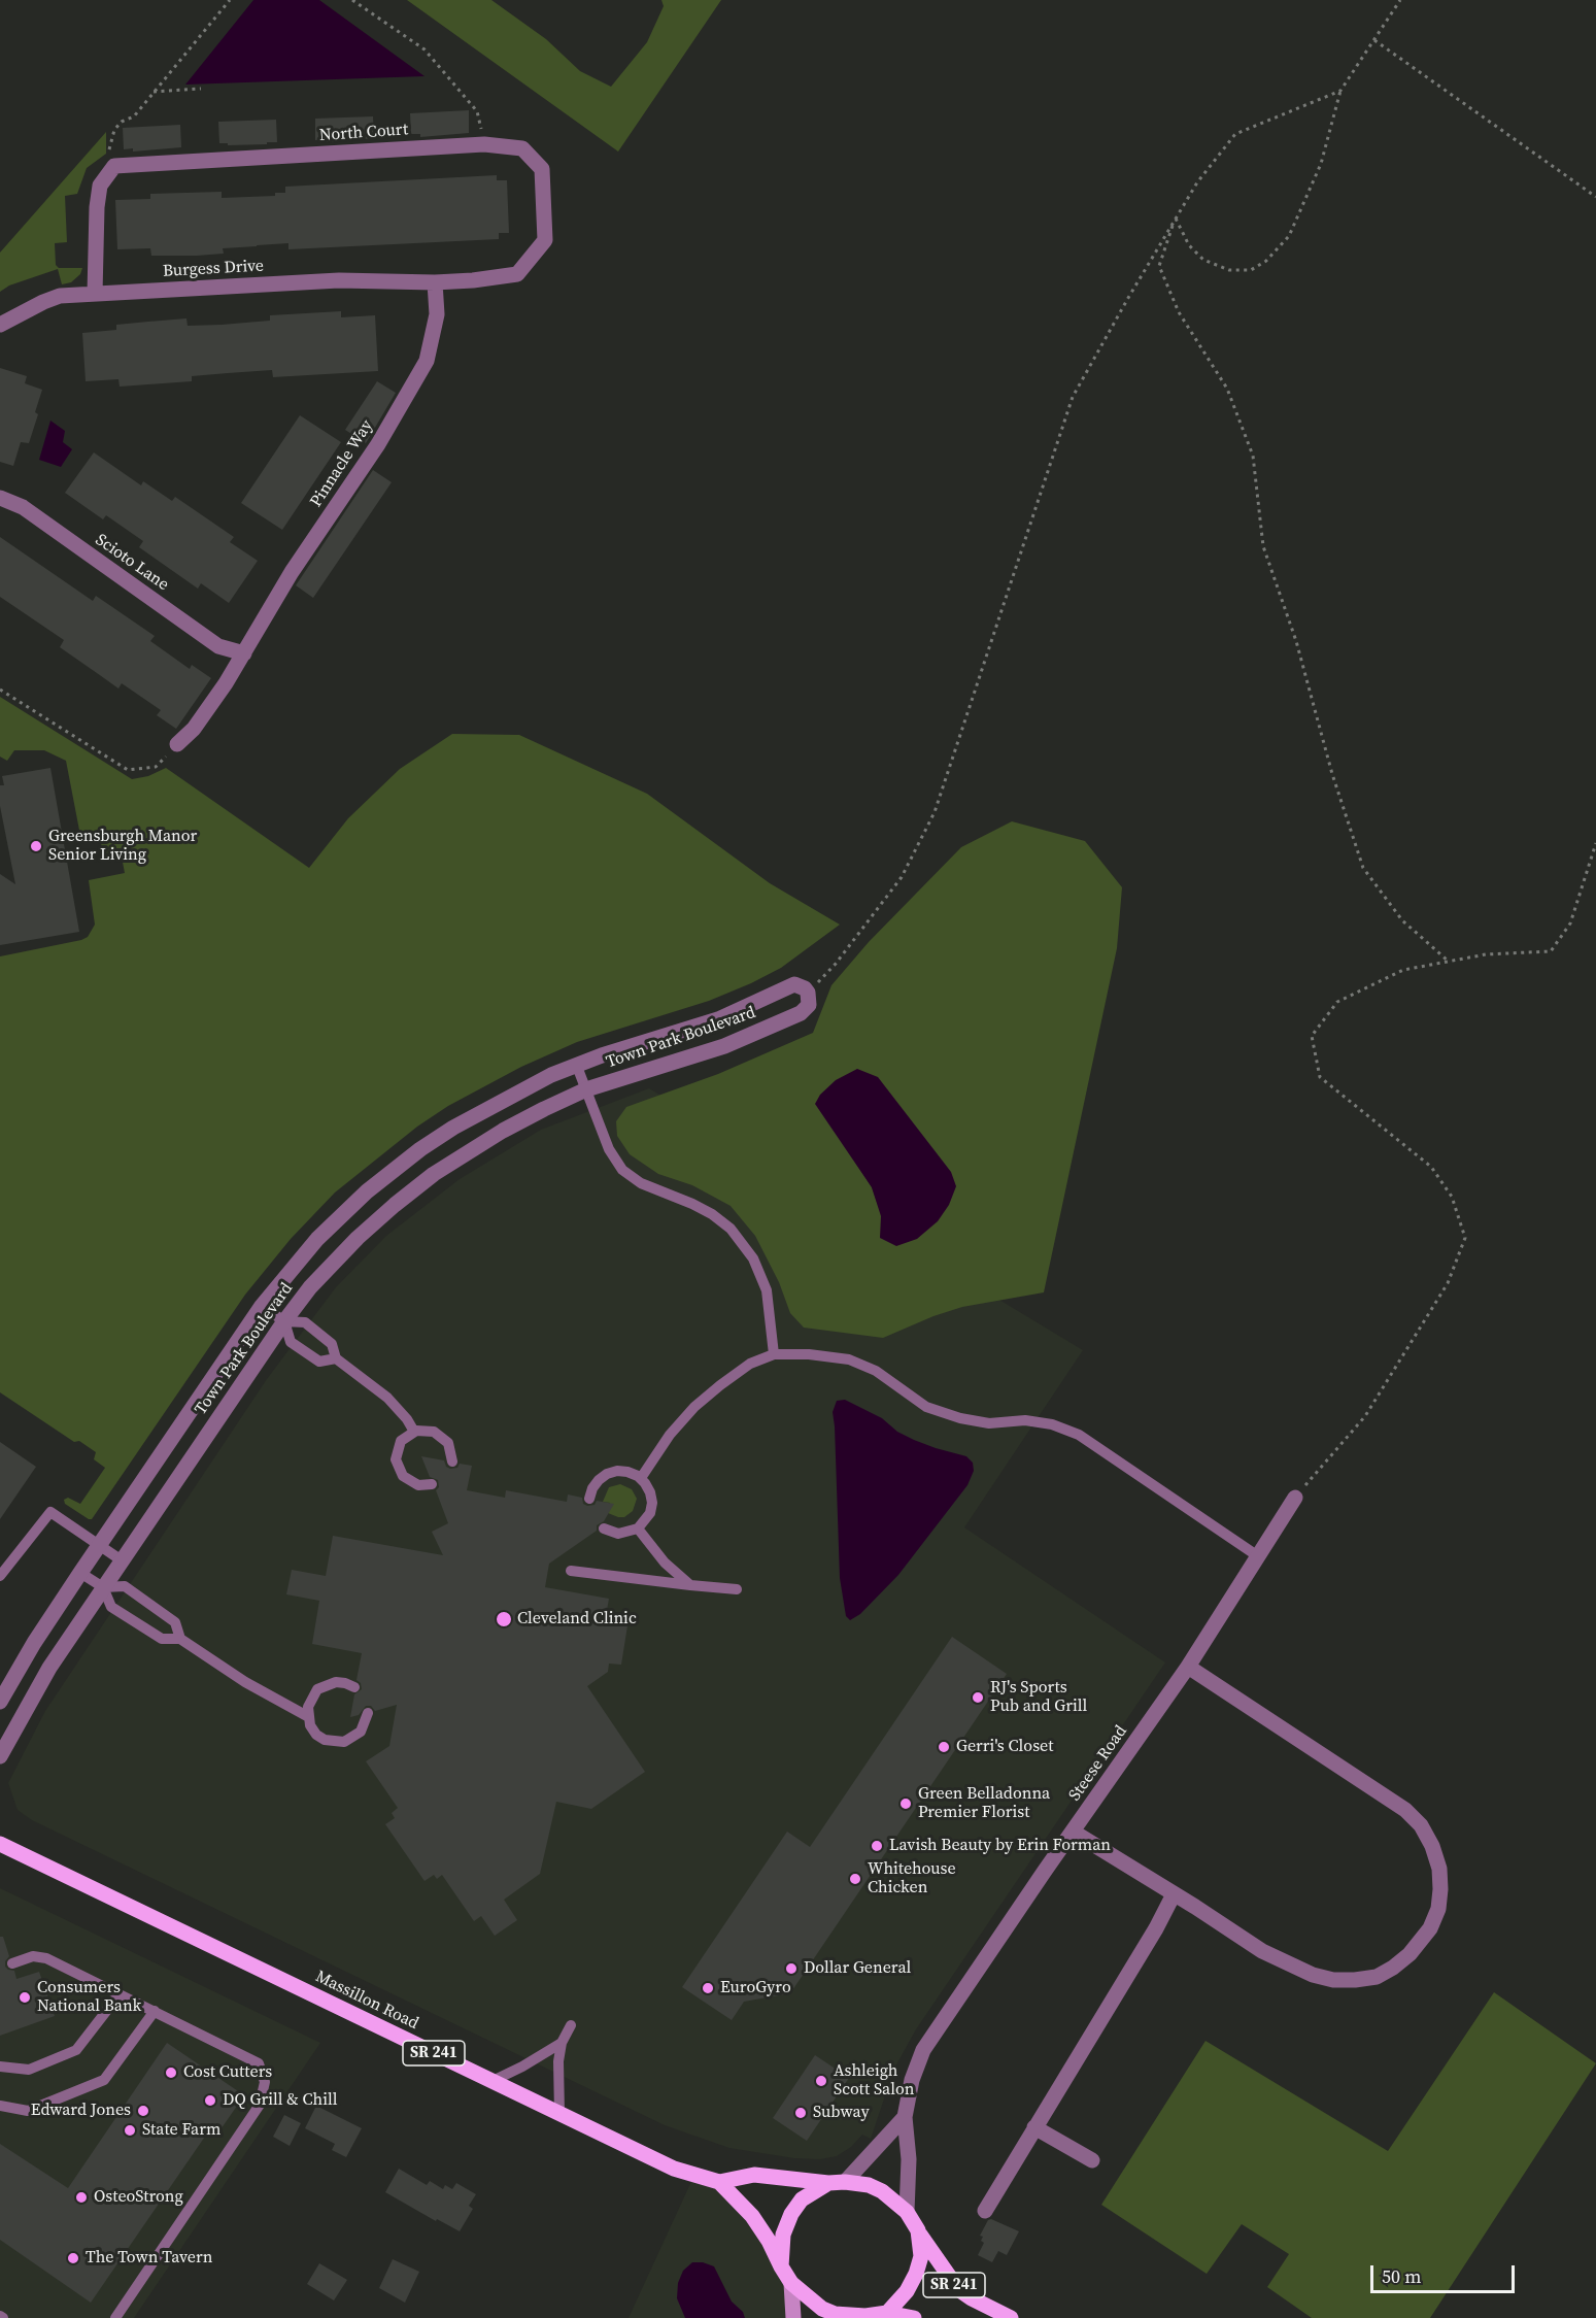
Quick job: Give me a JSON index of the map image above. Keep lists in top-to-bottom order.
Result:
{
  "streets": {
    "main road": ["Massillon Road", "SR 241"],
    "street": [
      "North Court",
      "Burgess Drive",
      "Pinnacle Way",
      "Scioto Lane",
      "Town Park Boulevard",
      "Steese Road"
    ]
  },
  "crossings": [
    ["North Court", "Burgess Drive"],
    ["North Court", "Pinnacle Way"],
    ["Burgess Drive", "Pinnacle Way"],
    ["Pinnacle Way", "Scioto Lane"],
    ["Steese Road", "Massillon Road"],
    ["Steese Road", "SR 241"],
    ["Massillon Road", "SR 241"]
  ],
  "places": [
    "Greensburgh Manor Senior Living",
    "Cleveland Clinic",
    "RJ's Sports Pub and Grill",
    "Gerri's Closet",
    "Green Belladonna Premier Florist",
    "Lavish Beauty by Erin Forman",
    "Whitehouse Chicken",
    "Dollar General",
    "EuroGyro",
    "Consumers National Bank",
    "Cost Cutters",
    "Ashleigh Scott Salon",
    "DQ Grill & Chill",
    "Edward Jones",
    "Subway",
    "State Farm",
    "OsteoStrong",
    "The Town Tavern"
  ],
  "scale_bar": "50 m"
}
